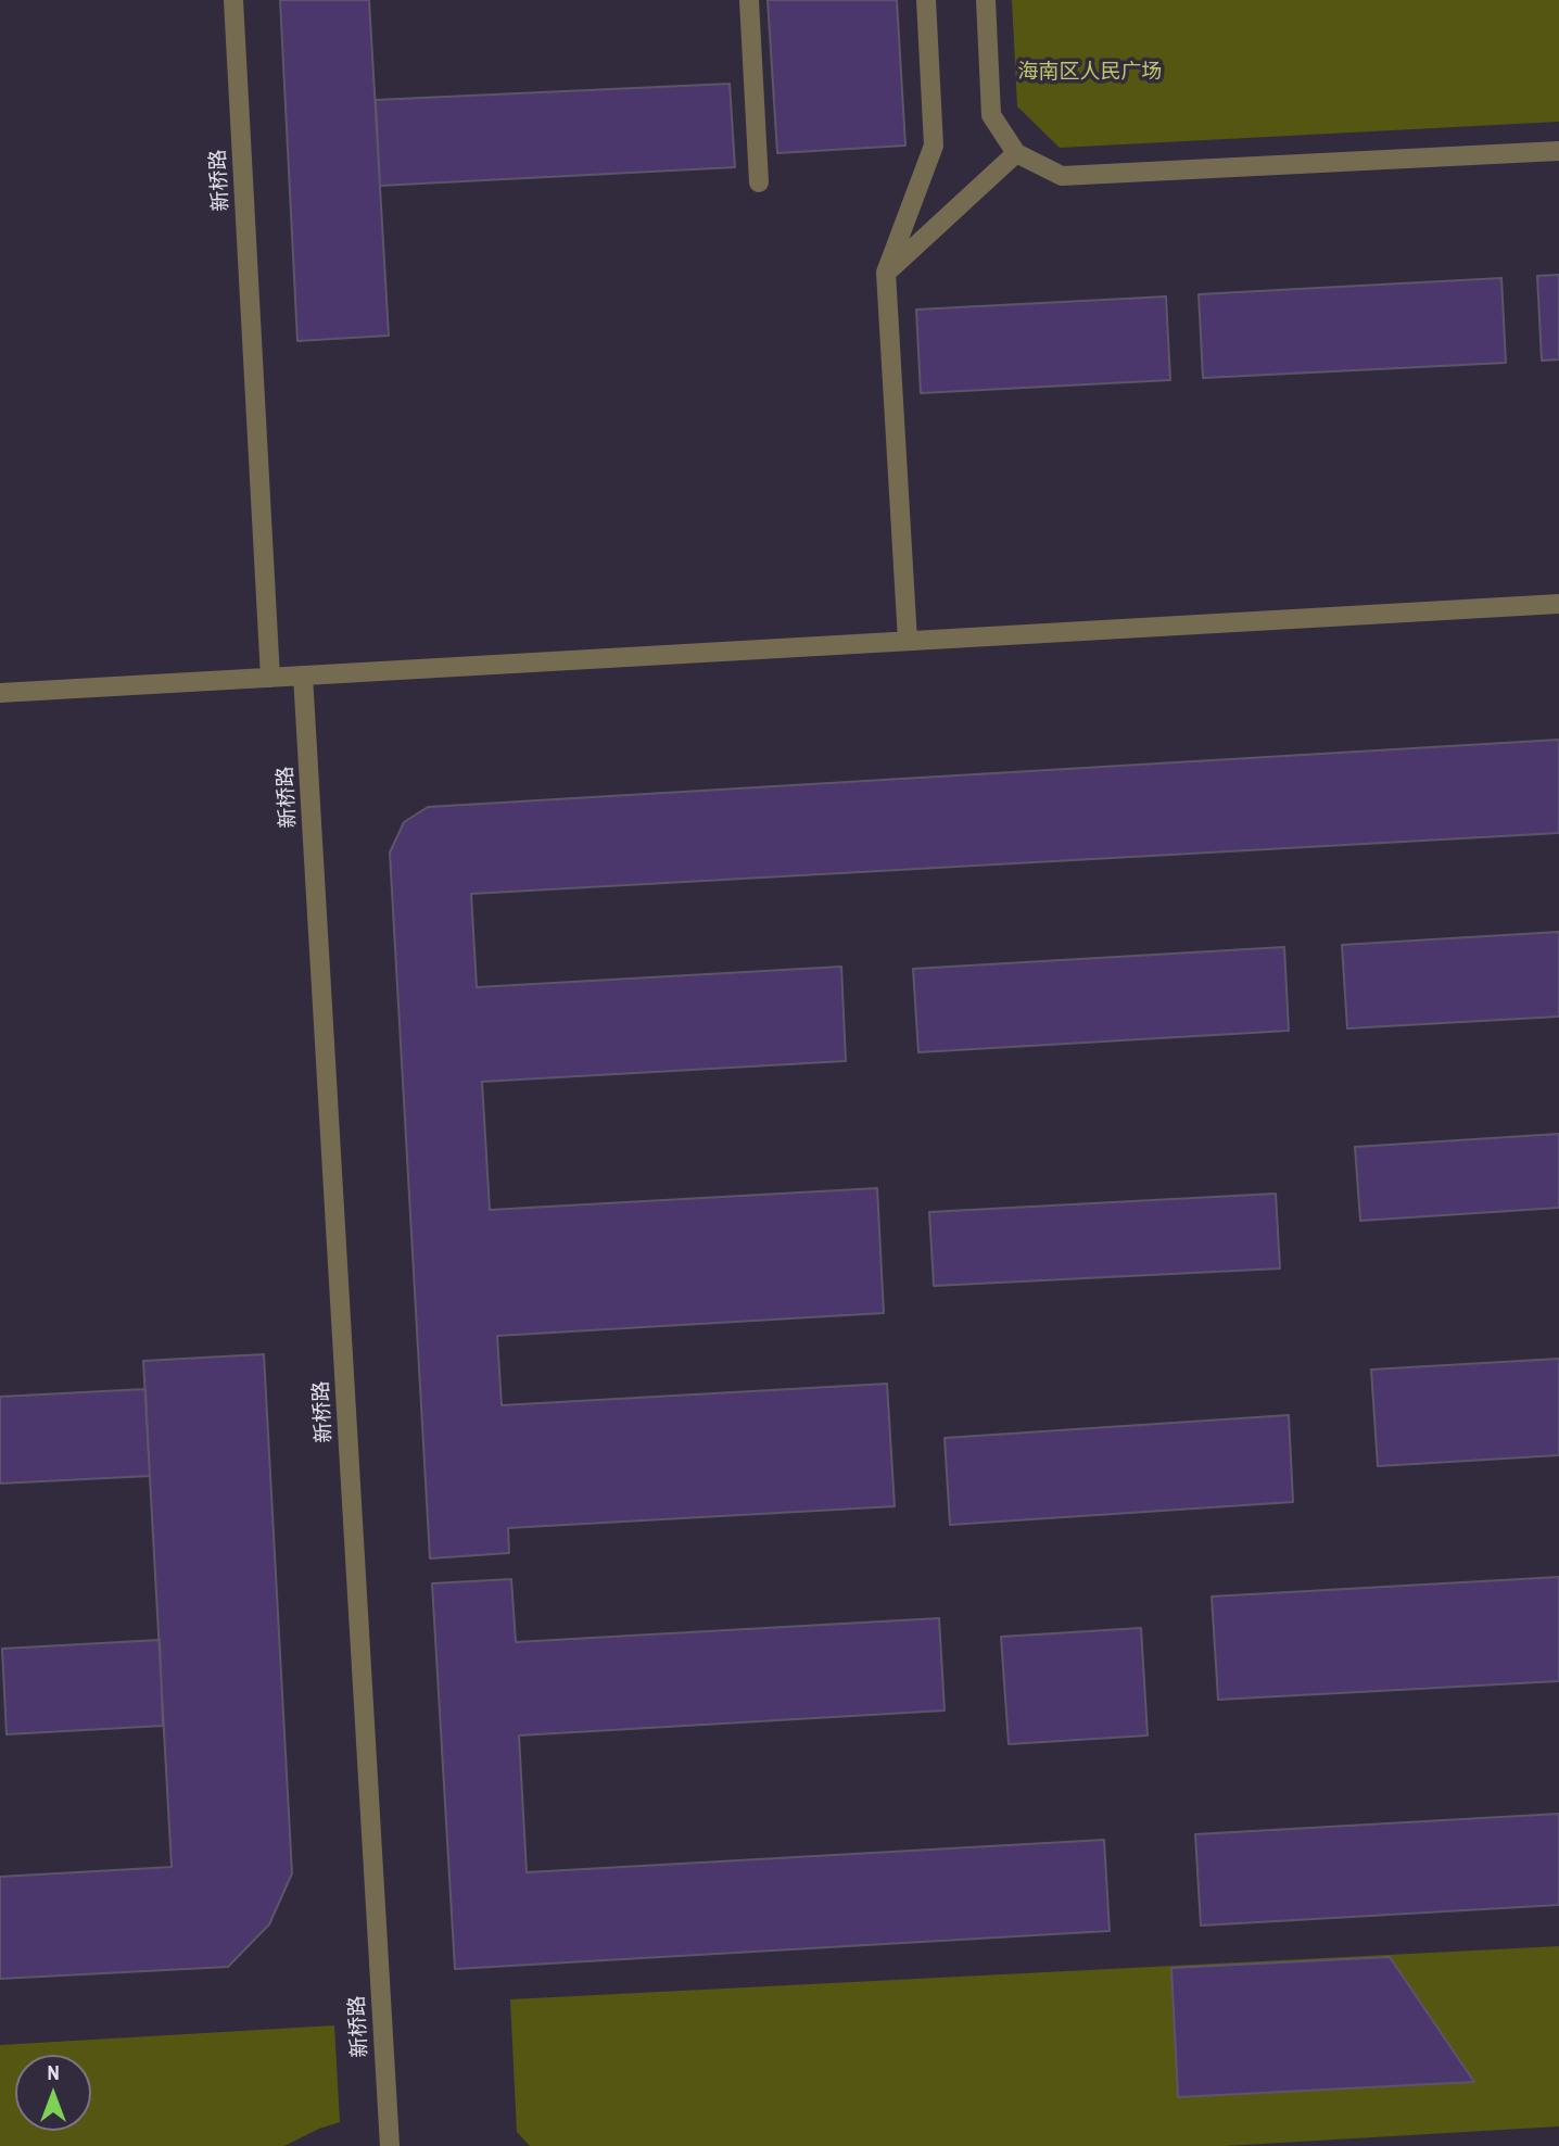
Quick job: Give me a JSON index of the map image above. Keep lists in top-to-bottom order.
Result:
{
  "streets": {
    "street": ["新桥路"]
  },
  "parks": ["海南区人民广场"],
  "north": "top"
}
